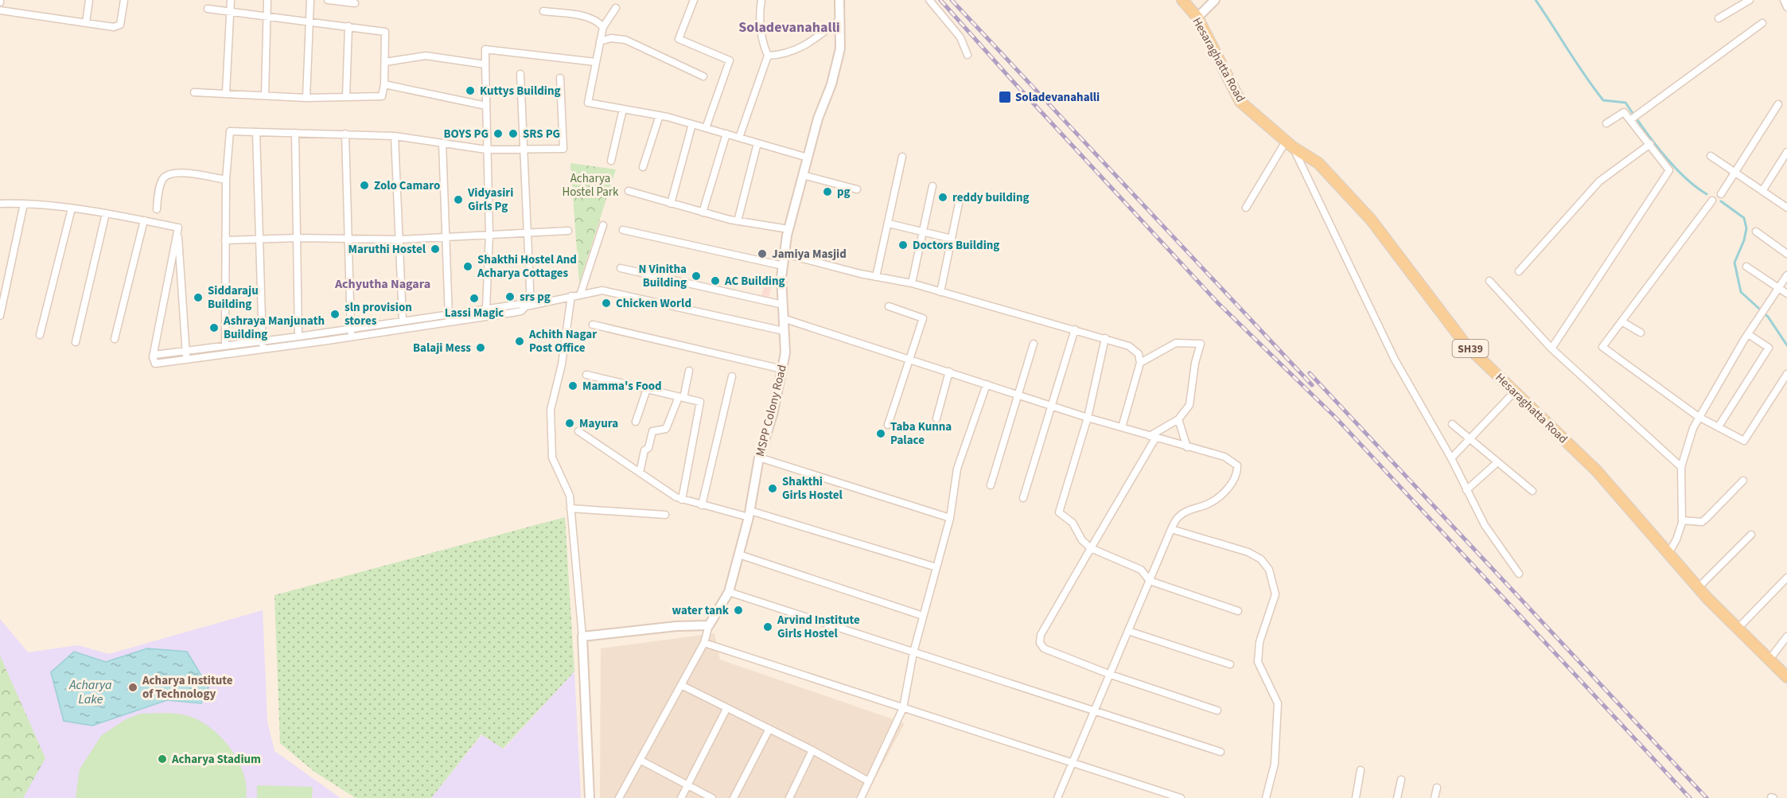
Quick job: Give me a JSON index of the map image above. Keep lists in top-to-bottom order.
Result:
{
  "streets": {
    "main road": ["Hesaraghatta Road", "SH39"],
    "street": ["MSPP Colony Road"]
  },
  "districts": ["Soladevanahalli", "Achyutha Nagara"],
  "water": ["Acharya Lake"],
  "parks": ["Acharya Hostel Park"],
  "places": {
    "other": [
      "Kuttys Building",
      "BOYS PG",
      "SRS PG",
      "Zolo Camaro",
      "pg",
      "reddy building",
      "Vidyasiri Girls Pg",
      "Doctors Building",
      "Maruthi Hostel",
      "Jamiya Masjid",
      "Shakthi Hostel And Acharya Cottages",
      "N Vinitha Building",
      "AC Building",
      "srs pg",
      "Siddaraju Building",
      "Lassi Magic",
      "Chicken World",
      "sln provision stores",
      "Ashraya Manjunath Building",
      "Achith Nagar Post Office",
      "Balaji Mess",
      "Mamma's Food",
      "Mayura",
      "Taba Kunna Palace",
      "Shakthi Girls Hostel",
      "water tank",
      "Arvind Institute Girls Hostel",
      "Acharya Institute of Technology",
      "Acharya Stadium"
    ],
    "transit": ["Soladevanahalli"]
  }
}
